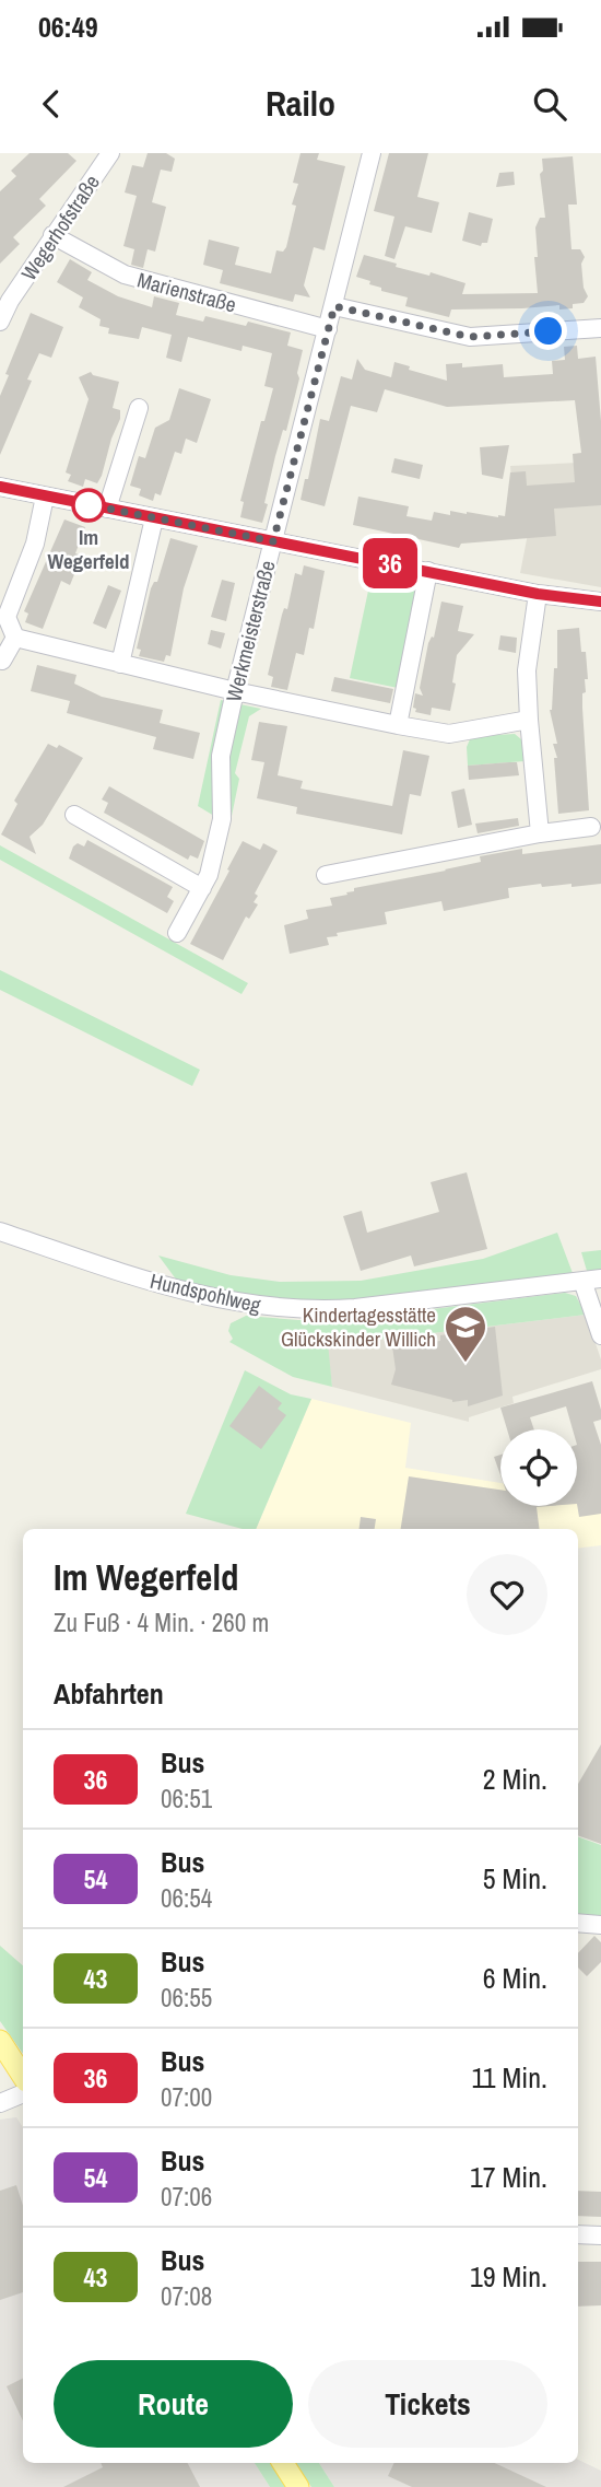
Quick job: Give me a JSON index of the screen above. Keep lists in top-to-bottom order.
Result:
{
  "streets": {
    "street": [
      "Wegerhofstraße",
      "Marienstraße",
      "Werkmeisterstraße",
      "Hundspohlweg"
    ]
  },
  "crossings": [
    ["Wegerhofstraße", "Marienstraße"],
    ["Marienstraße", "Werkmeisterstraße"]
  ],
  "places": {
    "other": ["Im Wegerfeld"],
    "school or university": ["Kindertagesstätte Glückskinder Willich"]
  },
  "lines": ["bus line 36"],
  "page": {
    "status": "06:49",
    "header": "Railo",
    "on_map": "36",
    "heading": [
      ["Im Wegerfeld", "Zu Fuß · 4 Min. · 260 m"],
      "Abfahrten"
    ],
    "list": [
      {
        "mark": "36",
        "name": "Bus",
        "note": "06:51",
        "value": "2 Min."
      },
      {
        "mark": "54",
        "name": "Bus",
        "note": "06:54",
        "value": "5 Min."
      },
      {
        "mark": "43",
        "name": "Bus",
        "note": "06:55",
        "value": "6 Min."
      },
      {
        "mark": "36",
        "name": "Bus",
        "note": "07:00",
        "value": "11 Min."
      },
      {
        "mark": "54",
        "name": "Bus",
        "note": "07:06",
        "value": "17 Min."
      },
      {
        "mark": "43",
        "name": "Bus",
        "note": "07:08",
        "value": "19 Min."
      }
    ],
    "buttons": ["Route", "Tickets"]
  }
}
